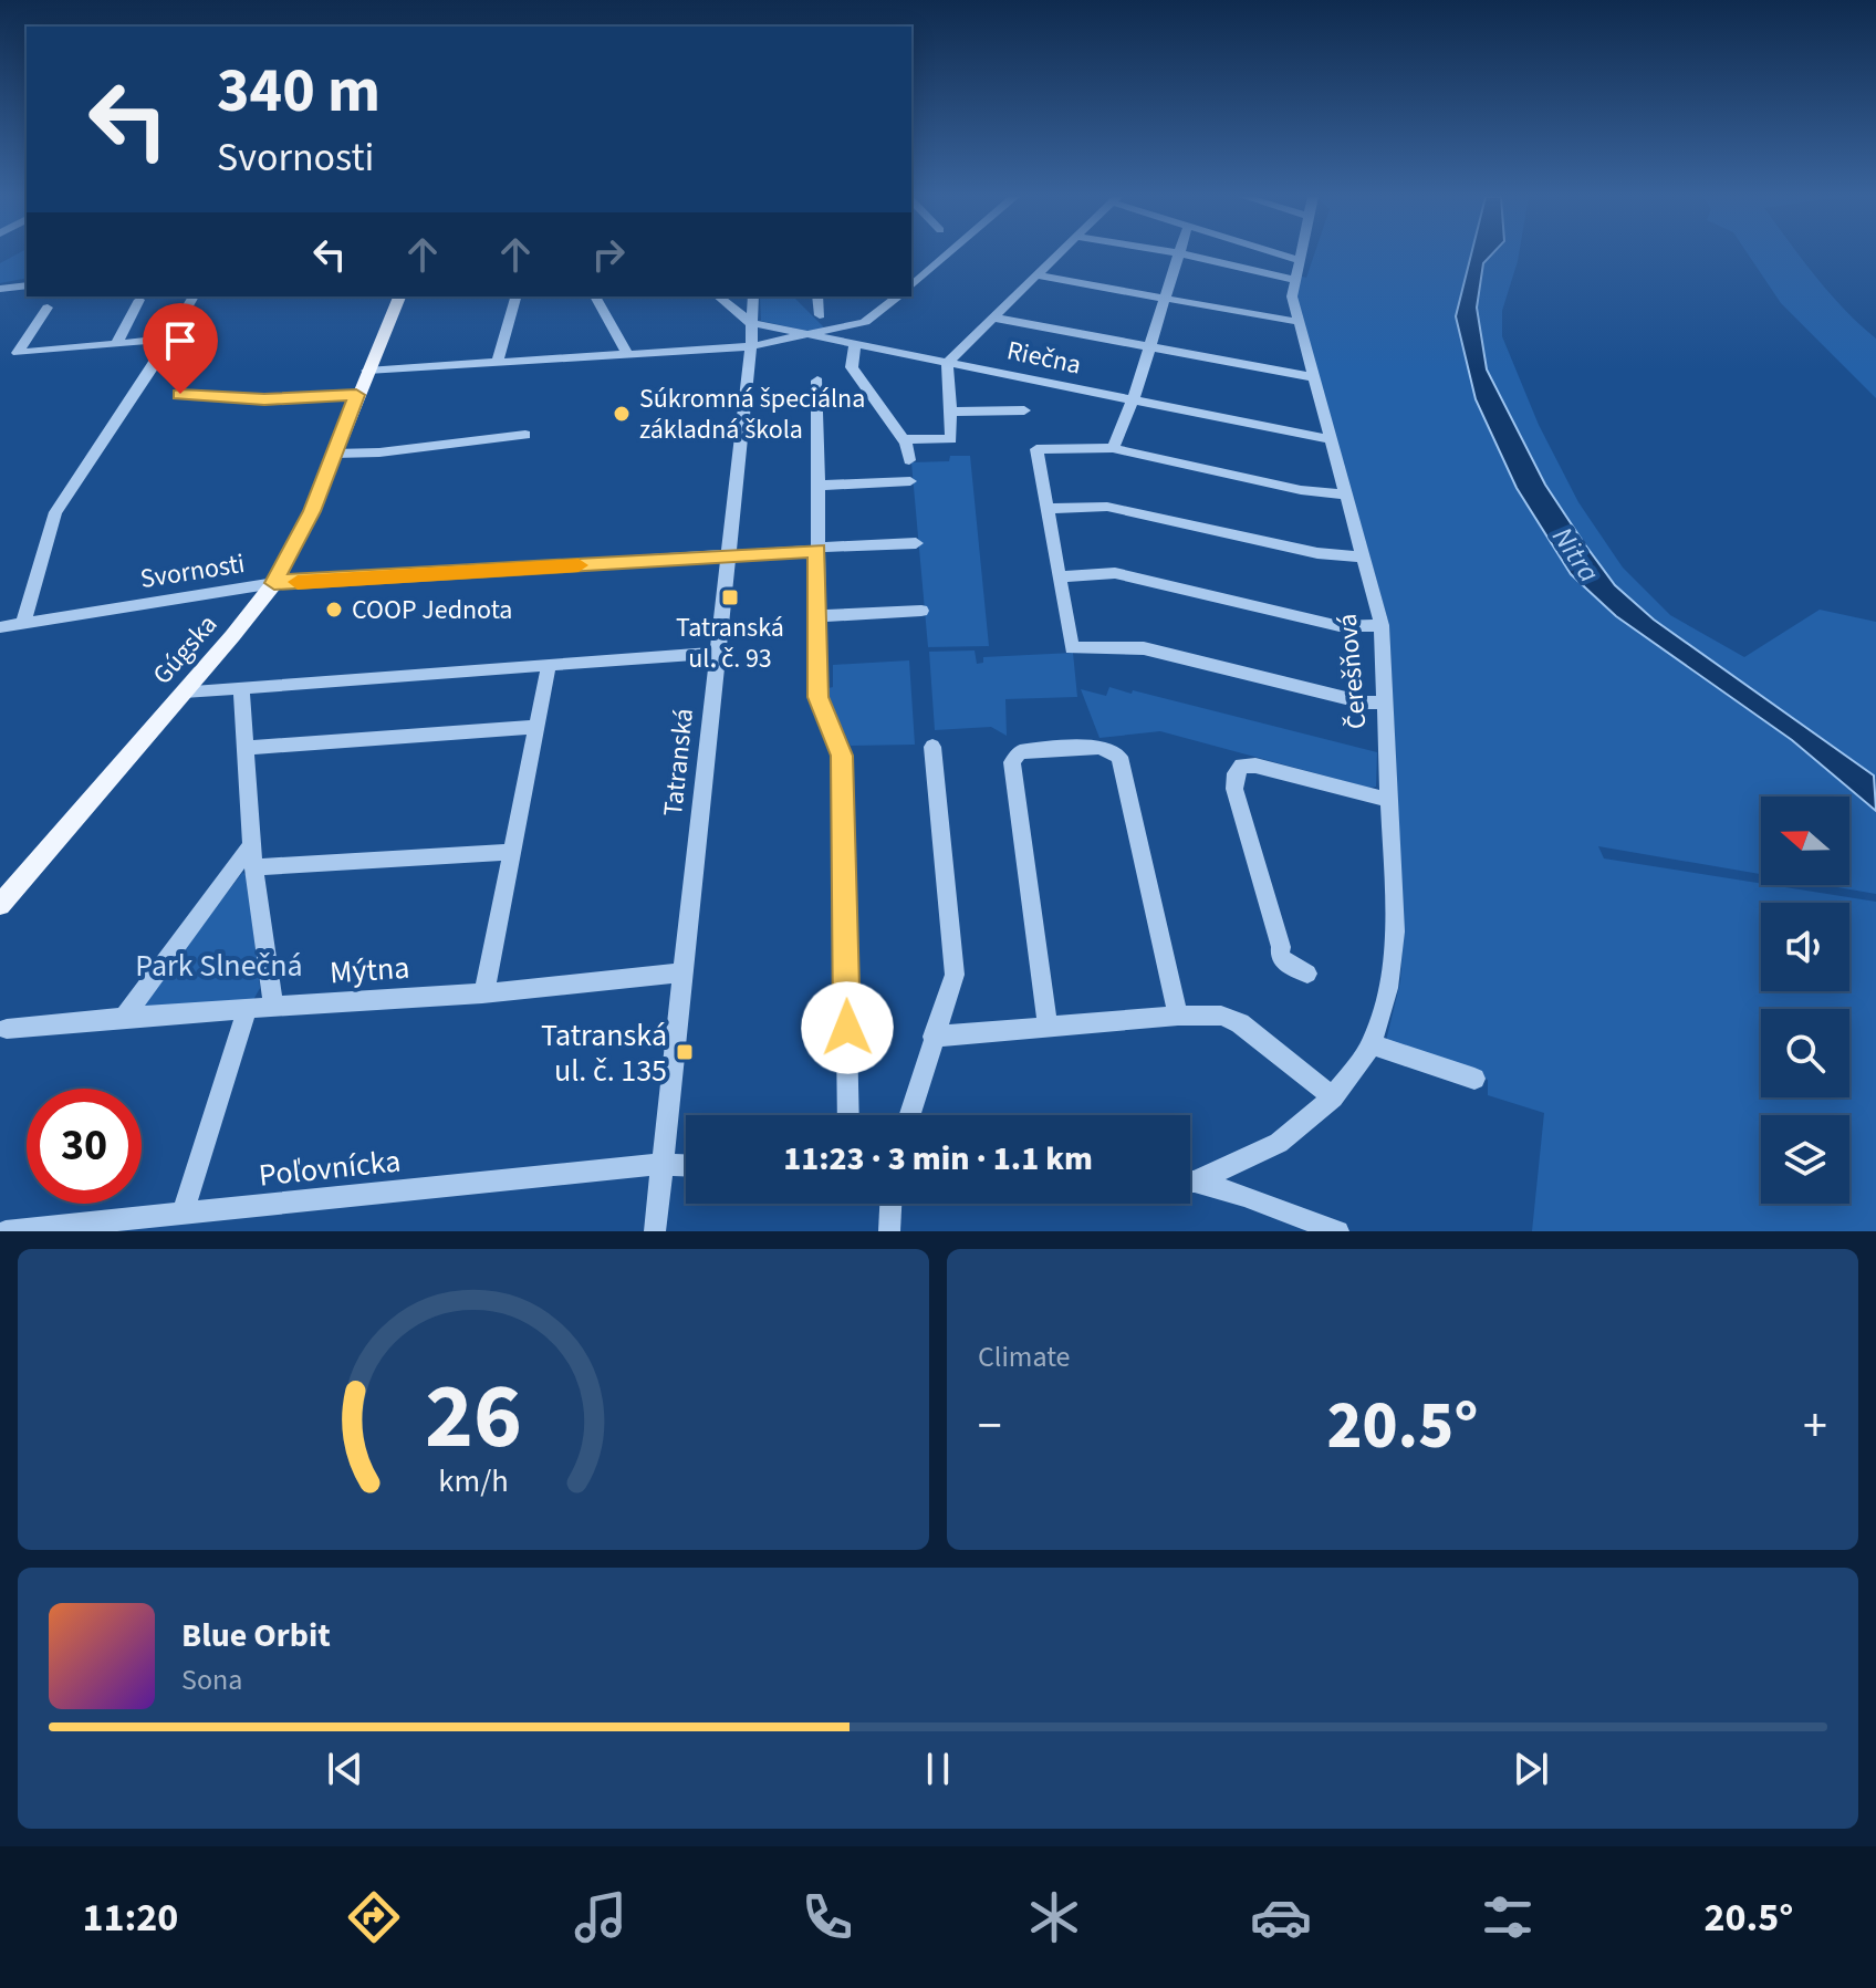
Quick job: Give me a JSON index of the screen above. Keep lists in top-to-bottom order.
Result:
{
  "streets": {
    "main road": ["Gúgska"],
    "street": [
      "Riečna",
      "Svornosti",
      "Čerešňová",
      "Tatranská",
      "Mýtna",
      "Poľovnícka"
    ]
  },
  "crossings": [
    ["Riečna", "Čerešňová"],
    ["Riečna", "Tatranská"],
    ["Svornosti", "Gúgska"],
    ["Svornosti", "Tatranská"],
    ["Tatranská", "Mýtna"],
    ["Tatranská", "Poľovnícka"]
  ],
  "water": ["Nitra"],
  "parks": ["Park Slnečná"],
  "places": {
    "other": ["Súkromná špeciálna základná škola", "COOP Jednota"],
    "transit": ["Tatranská ul. č. 93", "Tatranská ul. č. 135"]
  },
  "north": "left",
  "page": {
    "turn": ["340 m", "Svornosti"],
    "limit": "30",
    "trip": "11:23 · 3 min · 1.1 km",
    "tile": "Climate",
    "heat": ["−", "20.5°", "+"],
    "song": ["Blue Orbit", "Sona"],
    "tabs": ["11:20", "20.5°"],
    "gauge": ["26", "km/h"]
  }
}
